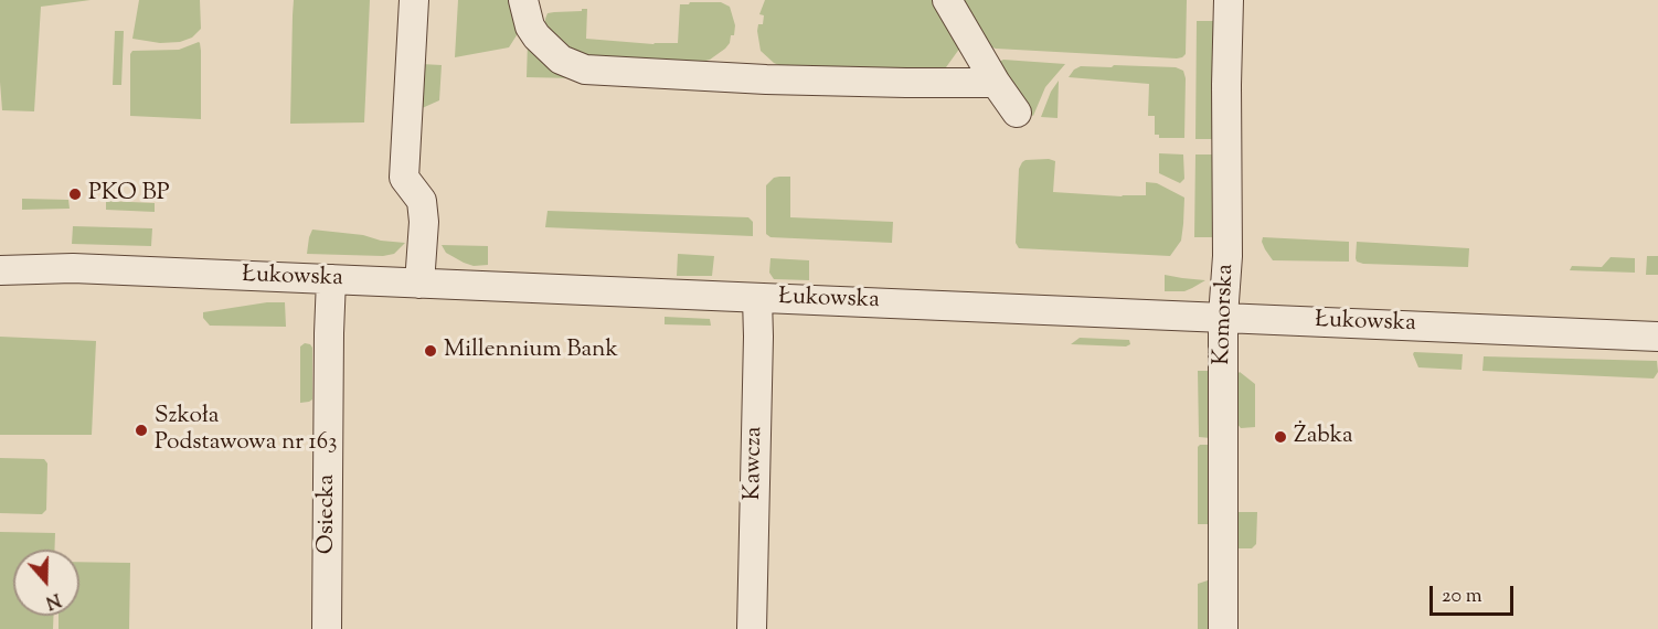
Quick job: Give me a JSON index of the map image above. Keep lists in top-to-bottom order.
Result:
{
  "streets": {
    "street": [
      "Łukowska",
      "Komorska",
      "Kawcza",
      "Osiecka"
    ]
  },
  "crossings": [
    ["Łukowska", "Komorska"],
    ["Łukowska", "Kawcza"],
    ["Łukowska", "Osiecka"]
  ],
  "places": [
    "PKO BP",
    "Millennium Bank",
    "Szkoła Podstawowa nr 163",
    "Żabka"
  ],
  "scale_bar": "20 m",
  "north": "bottom"
}
